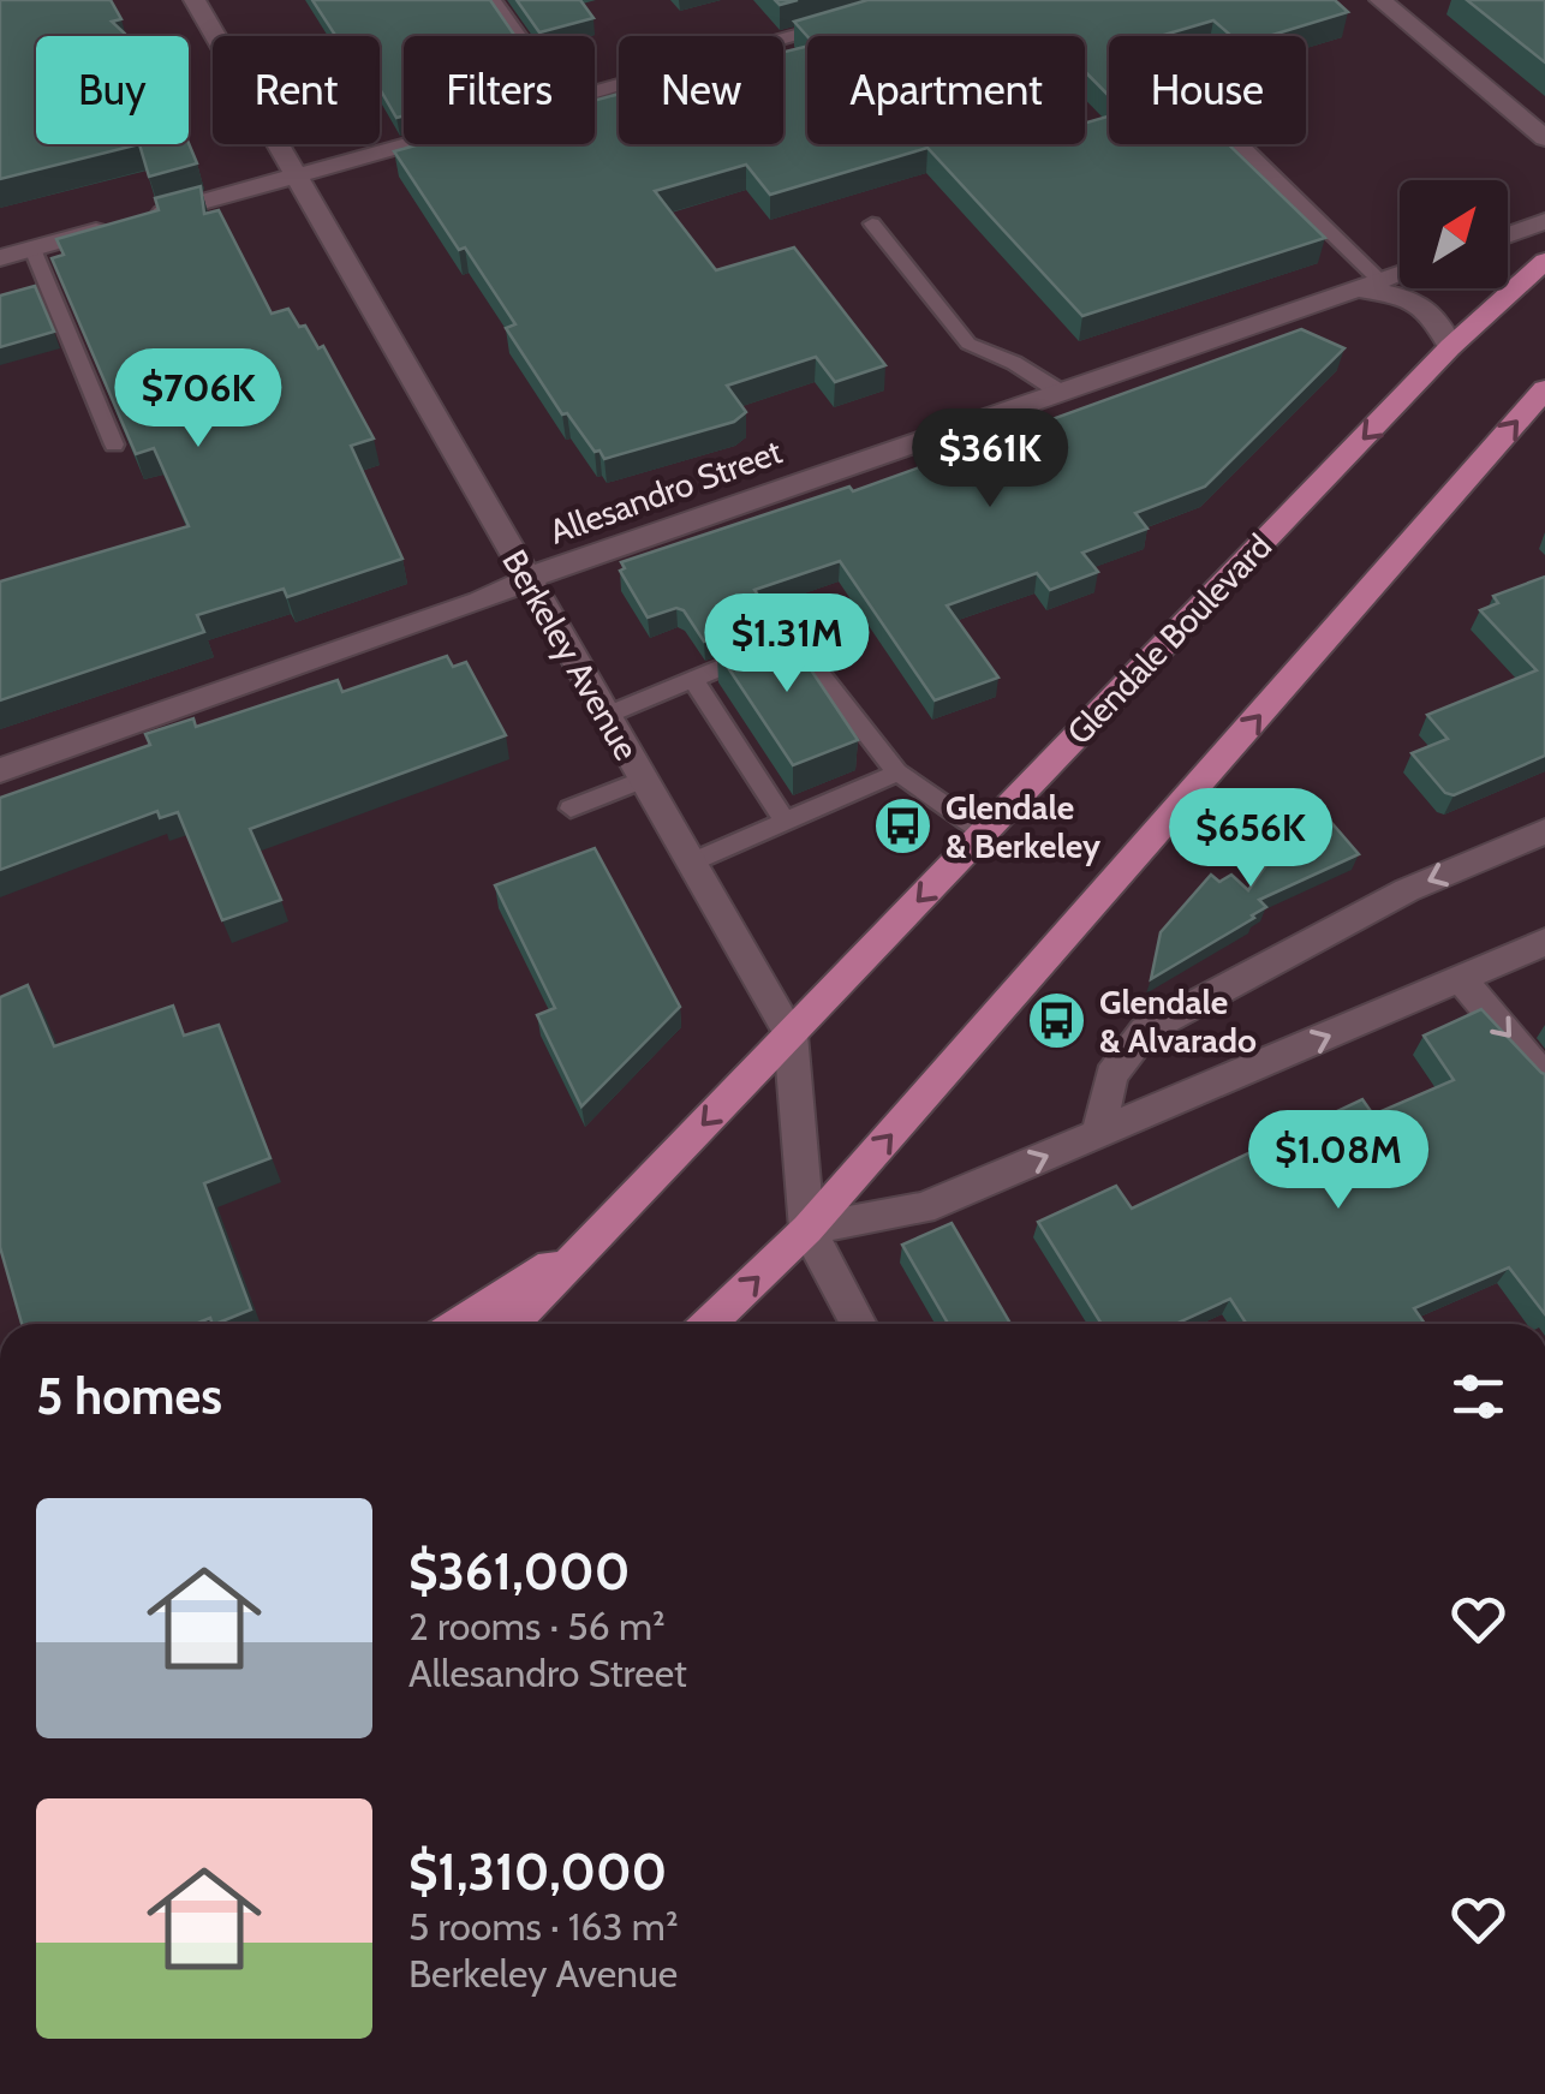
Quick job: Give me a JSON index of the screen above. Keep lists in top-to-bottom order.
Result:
{
  "streets": {
    "main road": ["Glendale Boulevard"],
    "street": ["Allesandro Street", "Berkeley Avenue"]
  },
  "crossings": [
    ["Allesandro Street", "Berkeley Avenue"],
    ["Glendale Boulevard", "Berkeley Avenue"]
  ],
  "places": {
    "bus stop": ["Glendale & Berkeley", "Glendale & Alvarado"]
  },
  "north": "top right",
  "page": {
    "chip": [
      "Buy",
      "Rent",
      "Filters",
      "New",
      "Apartment",
      "House"
    ],
    "price": [
      "$706K",
      "$361K",
      "$1.31M",
      "$656K",
      "$1.08M"
    ],
    "heading": "5 homes",
    "list": [
      {
        "name": "$361,000",
        "note": "2 rooms · 56 m² · Allesandro Street"
      },
      {
        "name": "$1,310,000",
        "note": "5 rooms · 163 m² · Berkeley Avenue"
      }
    ]
  }
}
